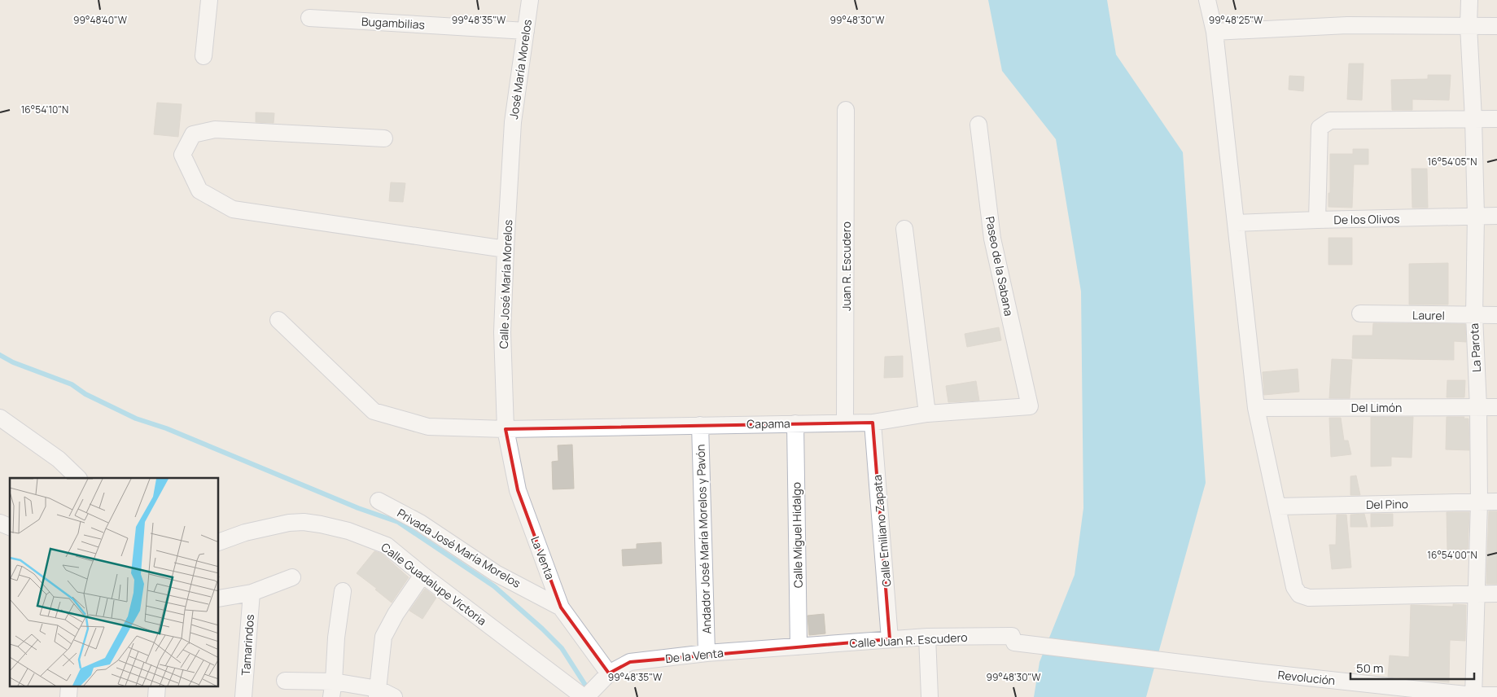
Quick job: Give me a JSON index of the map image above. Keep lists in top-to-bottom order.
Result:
{
  "streets": {
    "street": [
      "Bugambilias",
      "José María Morelos",
      "De los Olivos",
      "Juan R. Escudero",
      "Paseo de la Sabana",
      "Calle José María Morelos",
      "Laurel",
      "La Parota",
      "Del Limón",
      "Capama",
      "Del Pino",
      "Calle Emiliano Zapata",
      "Calle Miguel Hidalgo",
      "Andador José María Morelos y Pavón",
      "Privada José María Morelos",
      "La Venta",
      "Calle Guadalupe Victoria",
      "Calle Juan R. Escudero",
      "Tamarindos",
      "De la Venta",
      "Revolución"
    ]
  },
  "crossings": [
    ["Bugambilias", "José María Morelos"],
    ["José María Morelos", "Calle José María Morelos"],
    ["De los Olivos", "La Parota"],
    ["Juan R. Escudero", "Capama"],
    ["Paseo de la Sabana", "Capama"],
    ["Calle José María Morelos", "Capama"],
    ["Calle José María Morelos", "La Venta"],
    ["Laurel", "La Parota"],
    ["La Parota", "Del Limón"],
    ["La Parota", "Del Pino"],
    ["La Parota", "Revolución"],
    ["Capama", "Calle Emiliano Zapata"],
    ["Capama", "Calle Miguel Hidalgo"],
    ["Capama", "Andador José María Morelos y Pavón"],
    ["Capama", "La Venta"],
    ["Calle Emiliano Zapata", "Calle Juan R. Escudero"],
    ["Calle Miguel Hidalgo", "Calle Juan R. Escudero"],
    ["Calle Miguel Hidalgo", "De la Venta"],
    ["Andador José María Morelos y Pavón", "De la Venta"],
    ["Privada José María Morelos", "La Venta"],
    ["La Venta", "Calle Guadalupe Victoria"],
    ["La Venta", "De la Venta"],
    ["Calle Guadalupe Victoria", "De la Venta"],
    ["Calle Juan R. Escudero", "De la Venta"],
    ["Calle Juan R. Escudero", "Revolución"]
  ],
  "scale_bar": "50 m",
  "coordinates": [
    "99°48'40\"W",
    "99°48'35\"W",
    "99°48'30\"W",
    "99°48'25\"W",
    "16°54'10\"N",
    "16°54'05\"N",
    "16°54'00\"N"
  ]
}
